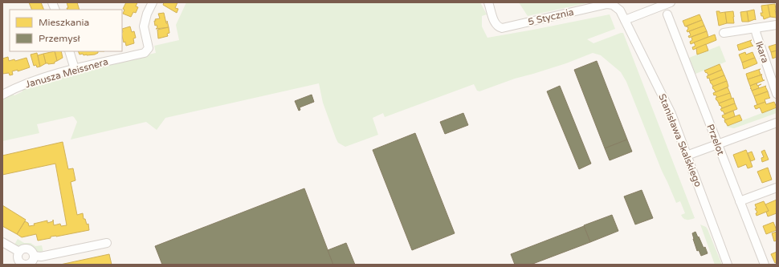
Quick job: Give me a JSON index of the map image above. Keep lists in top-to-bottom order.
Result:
{
  "streets": {
    "street": [
      "5 Stycznia",
      "Ikara",
      "Janusza Meissnera",
      "Przelot",
      "Stanisława Skalskiego"
    ]
  },
  "crossings": [
    ["5 Stycznia", "Stanisława Skalskiego"]
  ],
  "legend": ["Mieszkania", "Przemysł"]
}
